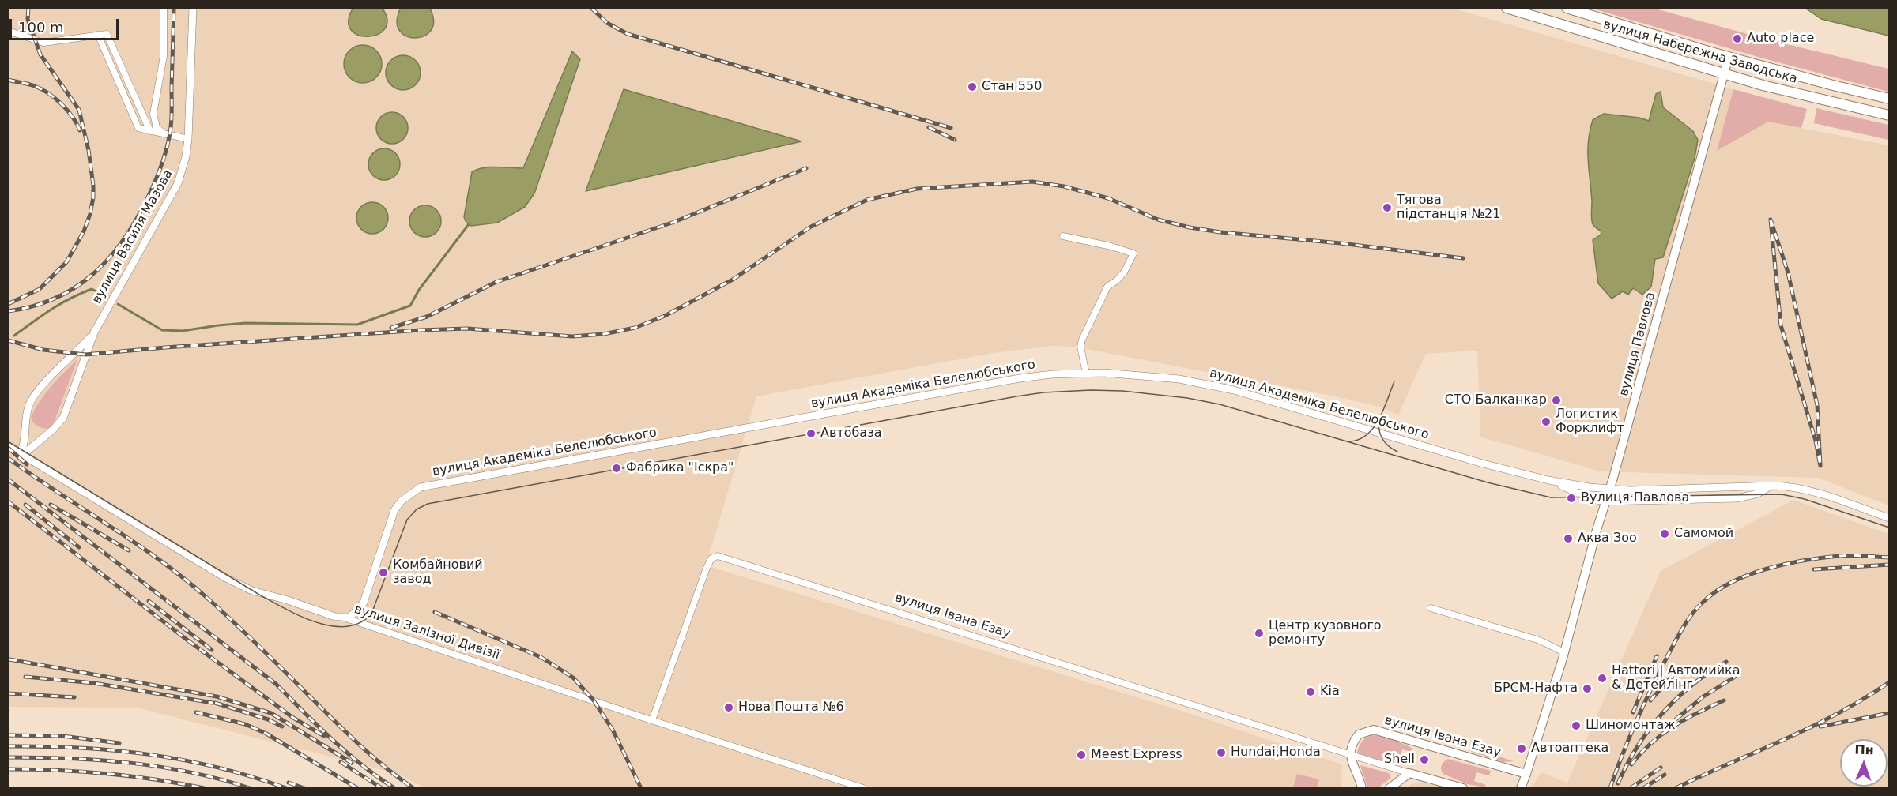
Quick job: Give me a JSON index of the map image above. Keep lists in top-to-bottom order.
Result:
{
  "streets": {
    "main road": ["вулиця Набережна Заводська", "вулиця Павлова", "вулиця Івана Езау"],
    "street": ["вулиця Василя Мазова", "вулиця Академіка Белелюбського", "вулиця Залізної Дивізії"]
  },
  "crossings": [
    ["вулиця Набережна Заводська", "вулиця Павлова"],
    ["вулиця Василя Мазова", "вулиця Залізної Дивізії"],
    ["вулиця Павлова", "вулиця Академіка Белелюбського"],
    ["вулиця Павлова", "вулиця Івана Езау"],
    ["вулиця Академіка Белелюбського", "вулиця Залізної Дивізії"],
    ["вулиця Івана Езау", "вулиця Залізної Дивізії"]
  ],
  "places": [
    "Auto place",
    "Стан 550",
    "Тягова пiдстанцiя №21",
    "СТО Балканкар",
    "Логистик Форклифт",
    "Автобаза",
    "Фабрика \"Іскра\"",
    "Вулиця Павлова",
    "Самомой",
    "Аква Зоо",
    "Комбайновий завод",
    "Центр кузовного ремонту",
    "Hattori | Автомийка & Детейлінг",
    "БРСМ-Нафта",
    "Kia",
    "Нова Пошта №6",
    "Шиномонтаж",
    "Автоаптека",
    "Hundai,Honda",
    "Meest Express",
    "Shell"
  ],
  "scale_bar": "100 m",
  "north": "top"
}
